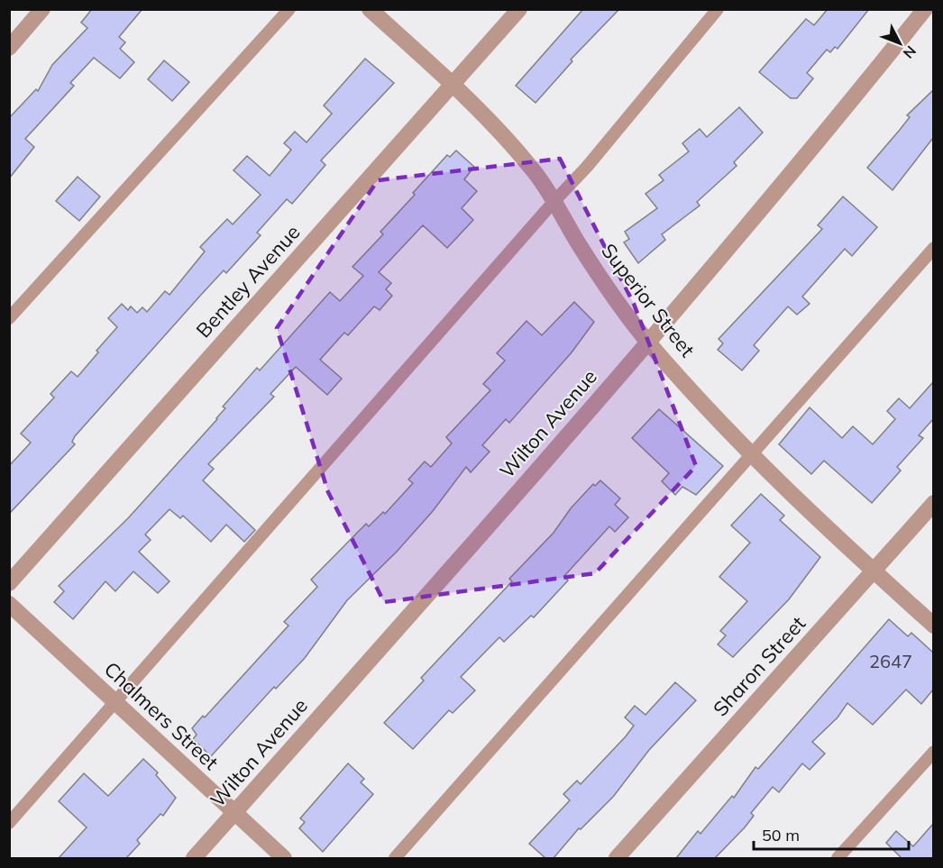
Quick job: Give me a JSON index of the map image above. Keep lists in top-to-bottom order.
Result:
{
  "streets": {
    "street": [
      "Bentley Avenue",
      "Superior Street",
      "Wilton Avenue",
      "Sharon Street",
      "Chalmers Street"
    ]
  },
  "crossings": [
    ["Bentley Avenue", "Superior Street"],
    ["Superior Street", "Wilton Avenue"],
    ["Superior Street", "Sharon Street"],
    ["Wilton Avenue", "Chalmers Street"]
  ],
  "house_numbers": ["2647"],
  "scale_bar": "50 m",
  "north": "bottom right"
}
